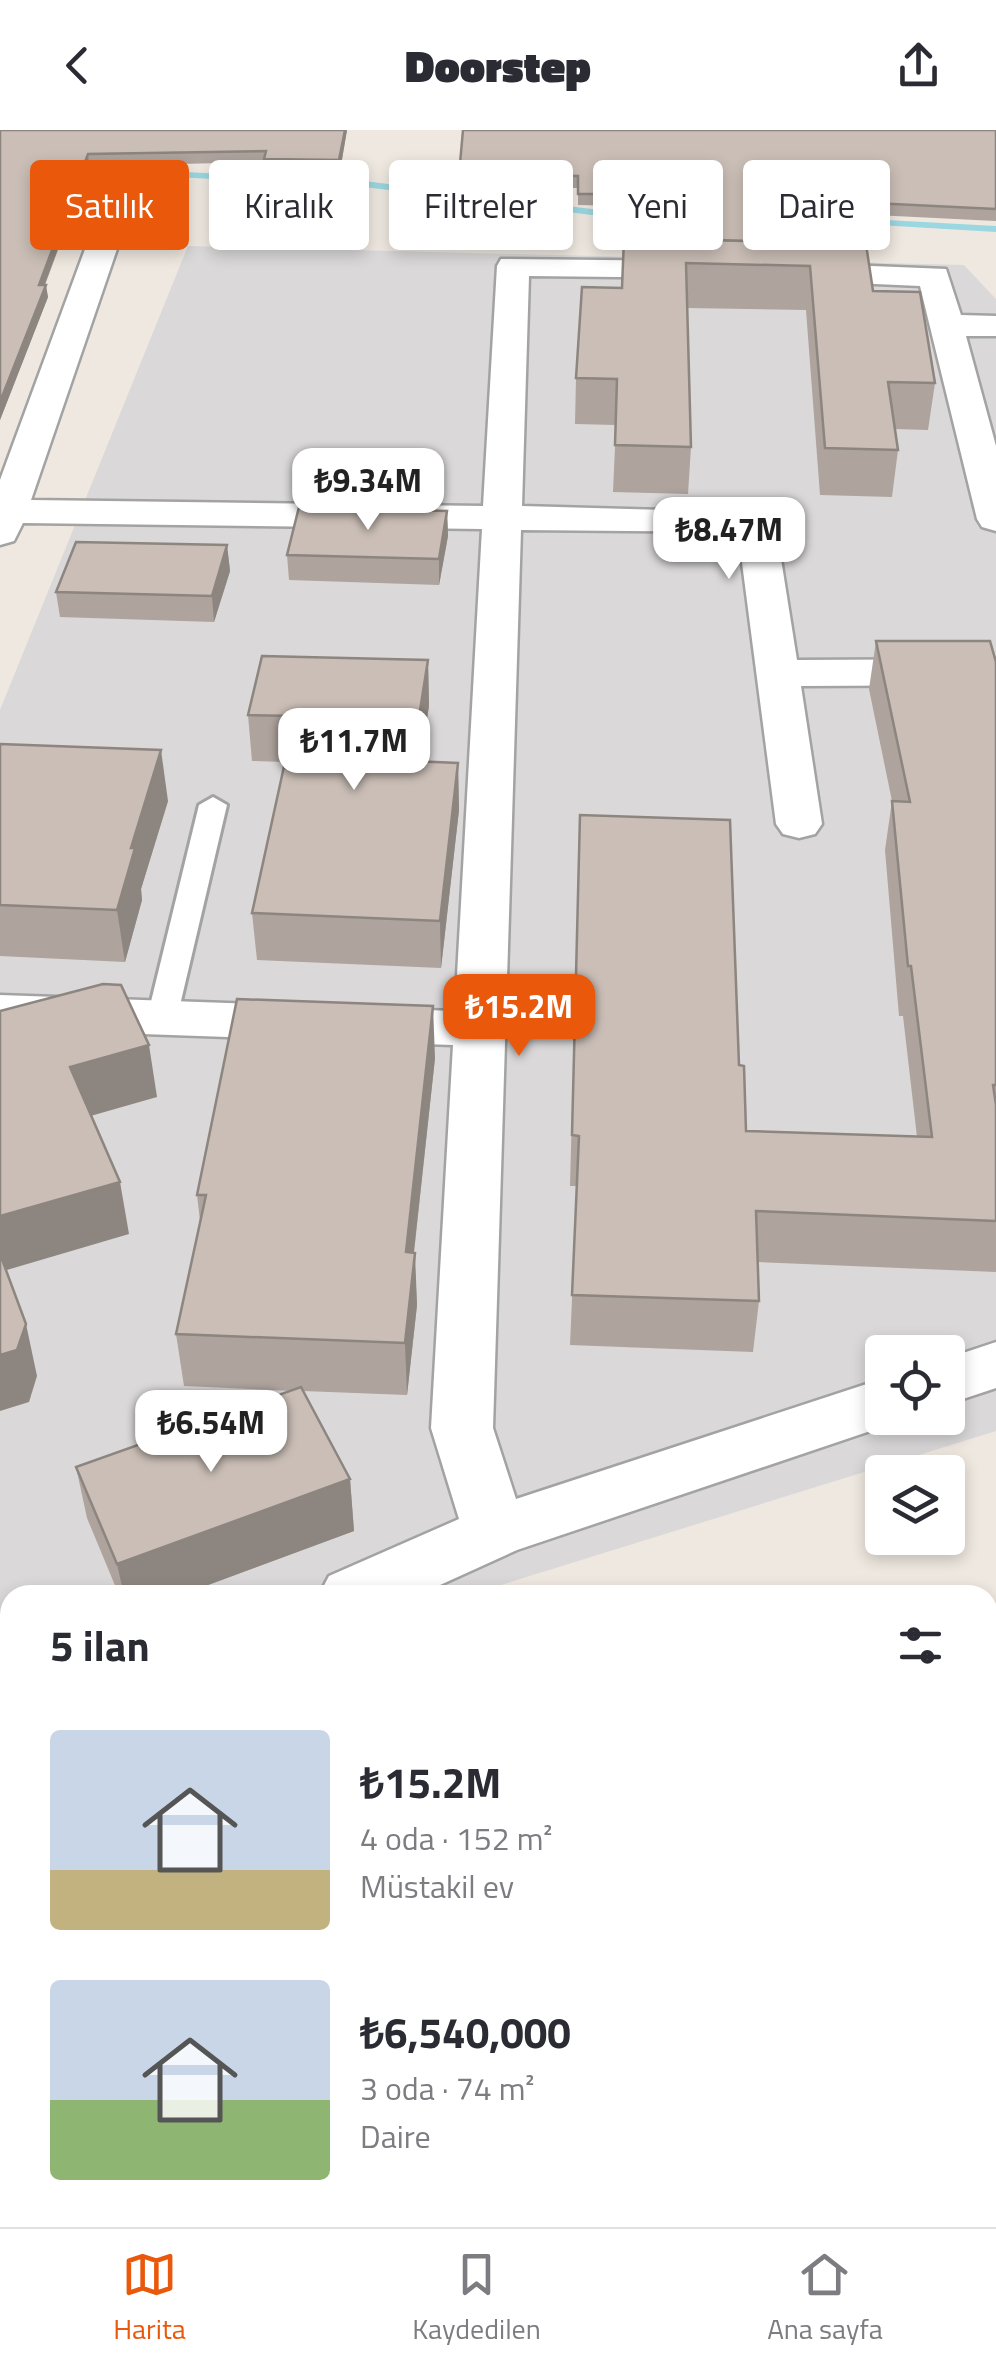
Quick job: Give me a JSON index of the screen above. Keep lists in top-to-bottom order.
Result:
{
  "page": {
    "header": "Doorstep",
    "chip": [
      "Satılık",
      "Kiralık",
      "Filtreler",
      "Yeni",
      "Daire"
    ],
    "price": [
      "₺9.34M",
      "₺8.47M",
      "₺11.7M",
      "₺15.2M",
      "₺6.54M"
    ],
    "heading": "5 ilan",
    "list": [
      {
        "name": "₺15.2M",
        "note": "4 oda · 152 m² · Müstakil ev"
      },
      {
        "name": "₺6,540,000",
        "note": "3 oda · 74 m² · Daire"
      }
    ],
    "tabs": ["Harita", "Kaydedilen", "Ana sayfa"]
  }
}
